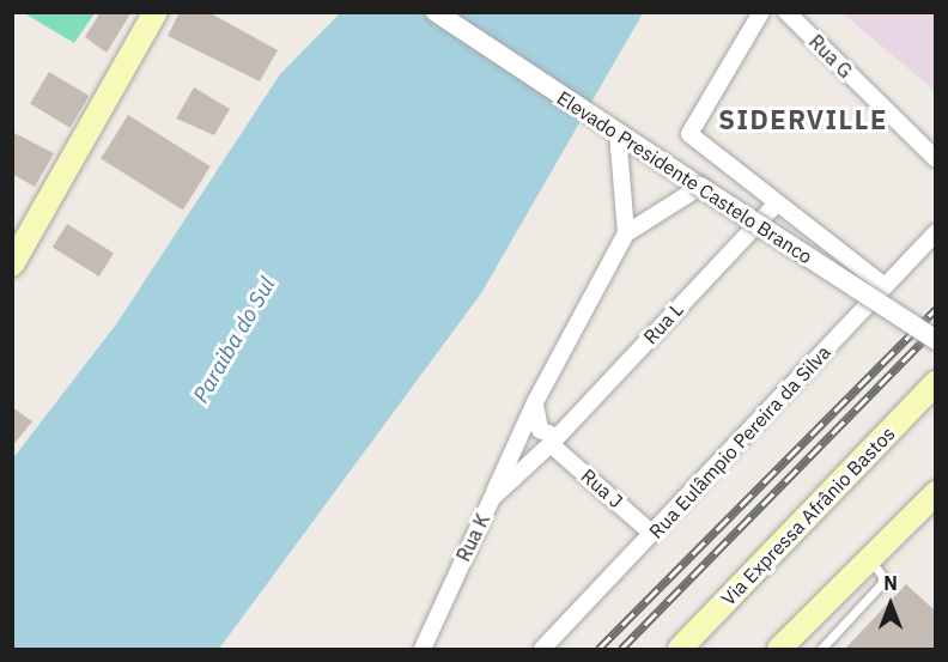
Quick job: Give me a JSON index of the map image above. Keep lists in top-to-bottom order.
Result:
{
  "streets": {
    "main road": ["Via Expressa Afrânio Bastos"],
    "street": [
      "Rua G",
      "Elevado Presidente Castelo Branco",
      "Rua L",
      "Rua Eulâmpio Pereira da Silva",
      "Rua J",
      "Rua K"
    ]
  },
  "crossings": [
    ["Rua L", "Rua J"],
    ["Rua L", "Rua K"],
    ["Rua Eulâmpio Pereira da Silva", "Rua J"],
    ["Rua J", "Rua K"]
  ],
  "districts": ["SIDERVILLE"],
  "water": ["Paraiba do Sul"],
  "north": "top"
}
